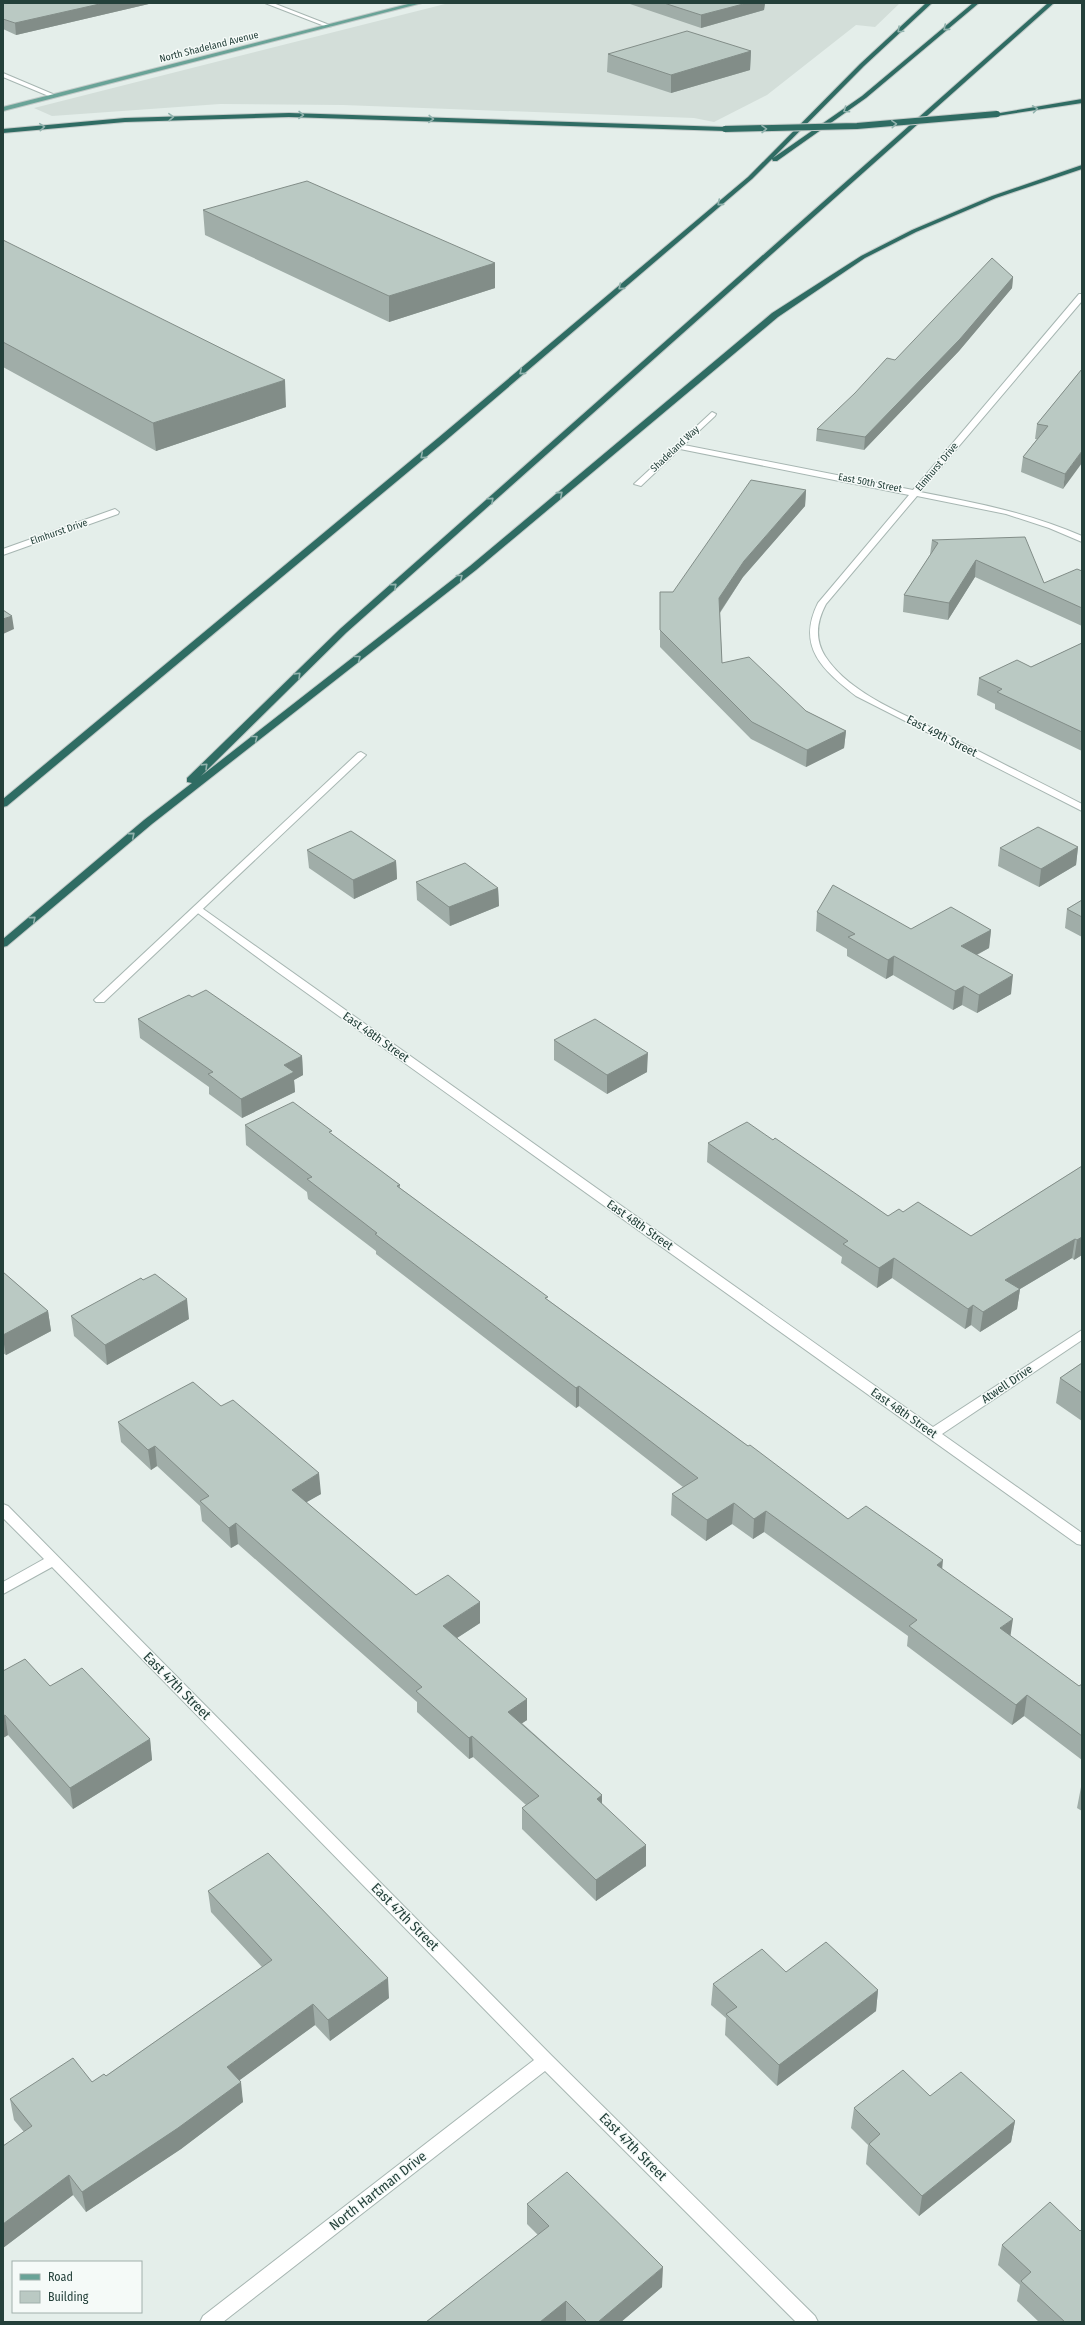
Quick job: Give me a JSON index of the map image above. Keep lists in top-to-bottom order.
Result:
{
  "streets": {
    "main road": ["North Shadeland Avenue"],
    "street": [
      "Shadeland Way",
      "Elmhurst Drive",
      "East 50th Street",
      "East 49th Street",
      "East 48th Street",
      "Atwell Drive",
      "East 47th Street",
      "North Hartman Drive"
    ]
  },
  "crossings": [
    ["Shadeland Way", "East 50th Street"],
    ["Elmhurst Drive", "East 50th Street"],
    ["Elmhurst Drive", "East 49th Street"],
    ["East 48th Street", "Atwell Drive"],
    ["East 47th Street", "North Hartman Drive"]
  ],
  "legend": ["Road", "Building"]
}
